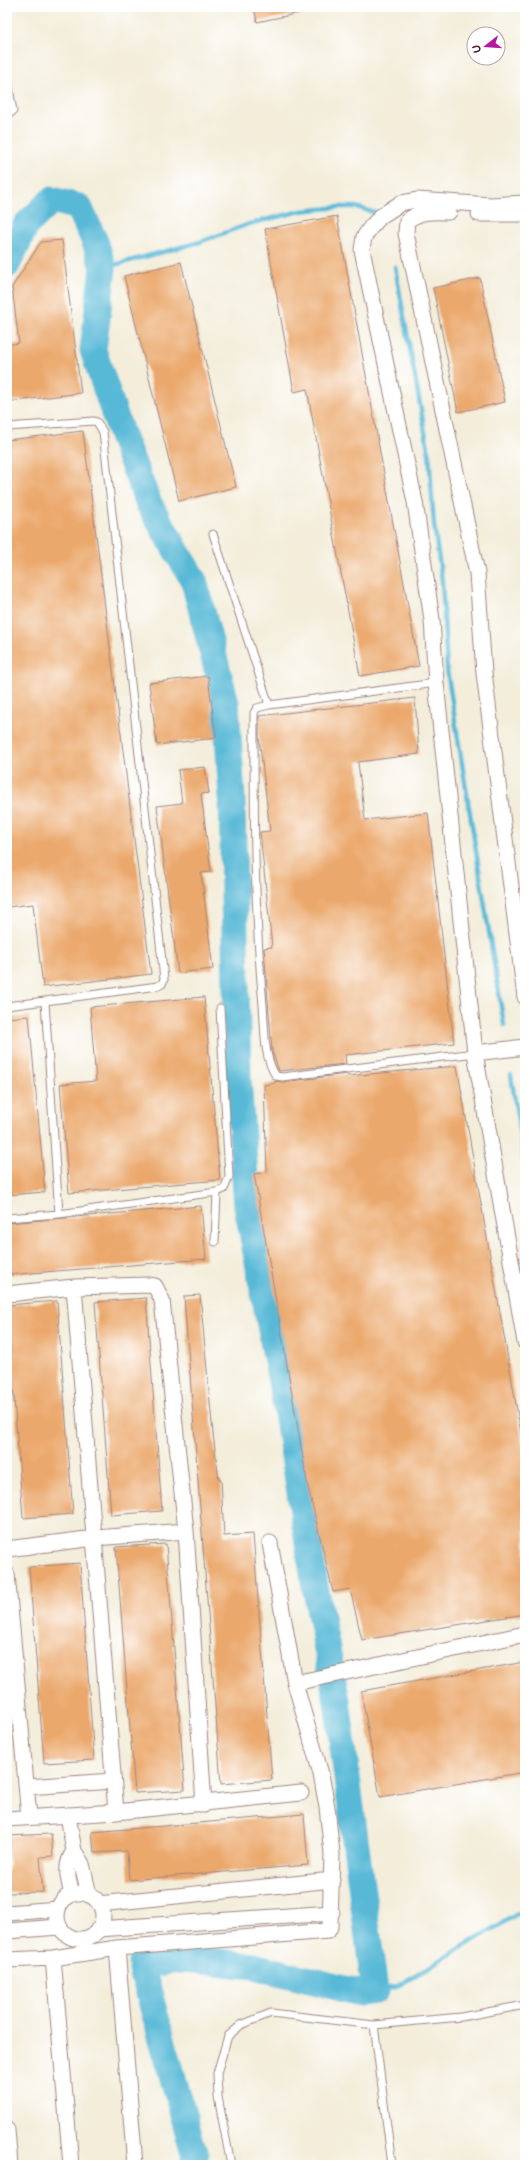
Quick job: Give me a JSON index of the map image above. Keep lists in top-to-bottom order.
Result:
{
  "north": "left"
}
